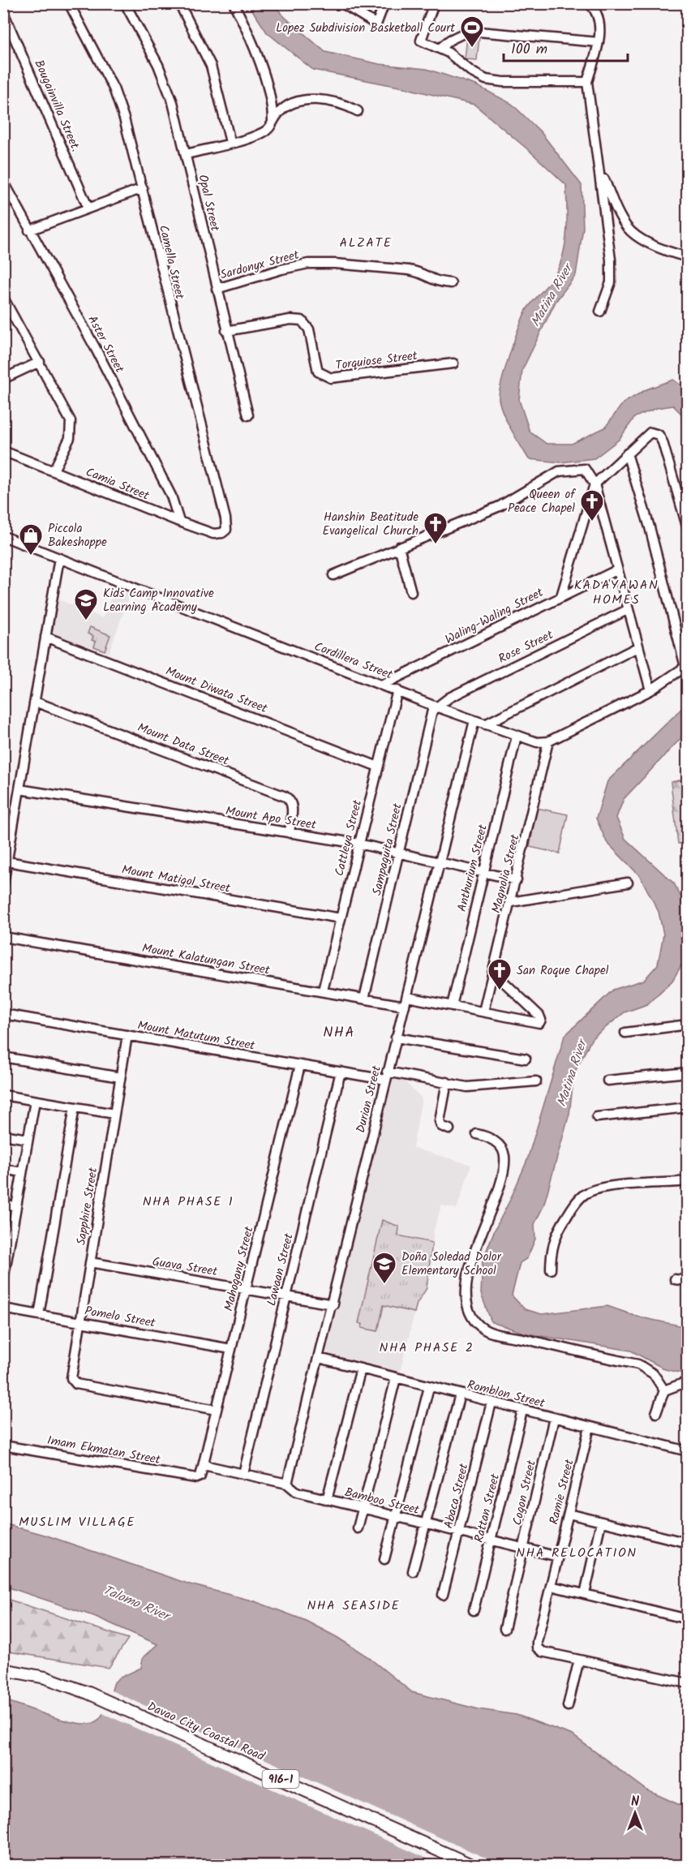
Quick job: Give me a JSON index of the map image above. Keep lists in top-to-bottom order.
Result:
{
  "streets": {
    "main road": ["Davao City Coastal Road", "916-1"],
    "street": [
      "Bougainvilla Street.",
      "Opal Street",
      "Camella Street",
      "Sardonyx Street",
      "Aster Street",
      "Torquiose Street",
      "Camia Street",
      "Waling-Waling Street",
      "Rose Street",
      "Cordillera Street",
      "Mount Diwata Street",
      "Mount Data Street",
      "Mount Apo Street",
      "Cattleya Street",
      "Sampaguita Street",
      "Anthurium Street",
      "Magnolia Street",
      "Mount Matigol Street",
      "Mount Kalatungan Street",
      "Mount Matutum Street",
      "Durian Street",
      "Sapphire Street",
      "Guava Street",
      "Mahogany Street",
      "Lawaan Street",
      "Pomelo Street",
      "Romblon Street",
      "Imam Ekmatan Street",
      "Ramie Street",
      "Cogon Street",
      "Abaca Street",
      "Bamboo Street",
      "Rattan Street"
    ]
  },
  "crossings": [
    ["Opal Street", "Sardonyx Street"],
    ["Opal Street", "Torquiose Street"],
    ["Camella Street", "Camia Street"],
    ["Aster Street", "Camia Street"],
    ["Waling-Waling Street", "Cordillera Street"],
    ["Rose Street", "Cordillera Street"],
    ["Rose Street", "Sampaguita Street"],
    ["Cordillera Street", "Cattleya Street"],
    ["Cordillera Street", "Sampaguita Street"],
    ["Cordillera Street", "Anthurium Street"],
    ["Cordillera Street", "Magnolia Street"],
    ["Cordillera Street", "Durian Street"],
    ["Mount Diwata Street", "Cattleya Street"],
    ["Mount Data Street", "Mount Apo Street"],
    ["Mount Apo Street", "Cattleya Street"],
    ["Mount Apo Street", "Sampaguita Street"],
    ["Mount Apo Street", "Anthurium Street"],
    ["Mount Apo Street", "Magnolia Street"],
    ["Mount Apo Street", "Durian Street"],
    ["Cattleya Street", "Mount Matigol Street"],
    ["Cattleya Street", "Mount Kalatungan Street"],
    ["Sampaguita Street", "Mount Kalatungan Street"],
    ["Anthurium Street", "Mount Kalatungan Street"],
    ["Magnolia Street", "Mount Kalatungan Street"],
    ["Mount Kalatungan Street", "Durian Street"],
    ["Mount Matutum Street", "Durian Street"],
    ["Mount Matutum Street", "Sapphire Street"],
    ["Mount Matutum Street", "Mahogany Street"],
    ["Mount Matutum Street", "Lawaan Street"],
    ["Durian Street", "Guava Street"],
    ["Durian Street", "Romblon Street"],
    ["Durian Street", "Bamboo Street"],
    ["Sapphire Street", "Guava Street"],
    ["Sapphire Street", "Mahogany Street"],
    ["Sapphire Street", "Pomelo Street"],
    ["Guava Street", "Mahogany Street"],
    ["Guava Street", "Lawaan Street"],
    ["Mahogany Street", "Pomelo Street"],
    ["Mahogany Street", "Imam Ekmatan Street"],
    ["Mahogany Street", "Bamboo Street"],
    ["Lawaan Street", "Bamboo Street"],
    ["Romblon Street", "Ramie Street"],
    ["Romblon Street", "Cogon Street"],
    ["Romblon Street", "Abaca Street"],
    ["Romblon Street", "Rattan Street"],
    ["Ramie Street", "Bamboo Street"],
    ["Cogon Street", "Bamboo Street"],
    ["Abaca Street", "Bamboo Street"],
    ["Bamboo Street", "Rattan Street"]
  ],
  "districts": [
    "ALZATE",
    "KADAYAWAN HOMES",
    "NHA",
    "NHA PHASE 1",
    "NHA PHASE 2",
    "MUSLIM VILLAGE",
    "NHA RELOCATION",
    "NHA SEASIDE"
  ],
  "water": ["Matina River", "Talomo River"],
  "places": {
    "sports": ["Lopez Subdivision Basketball Court"],
    "church": ["Queen of Peace Chapel", "Hanshin Beatitude Evangelical Church", "San Roque Chapel"],
    "shop": ["Piccola Bakeshoppe"],
    "school or university": ["Kids Camp Innovative Learning Academy", "Doña Soledad Dolor Elementary School"]
  },
  "scale_bar": "100 m",
  "north": "top"
}
